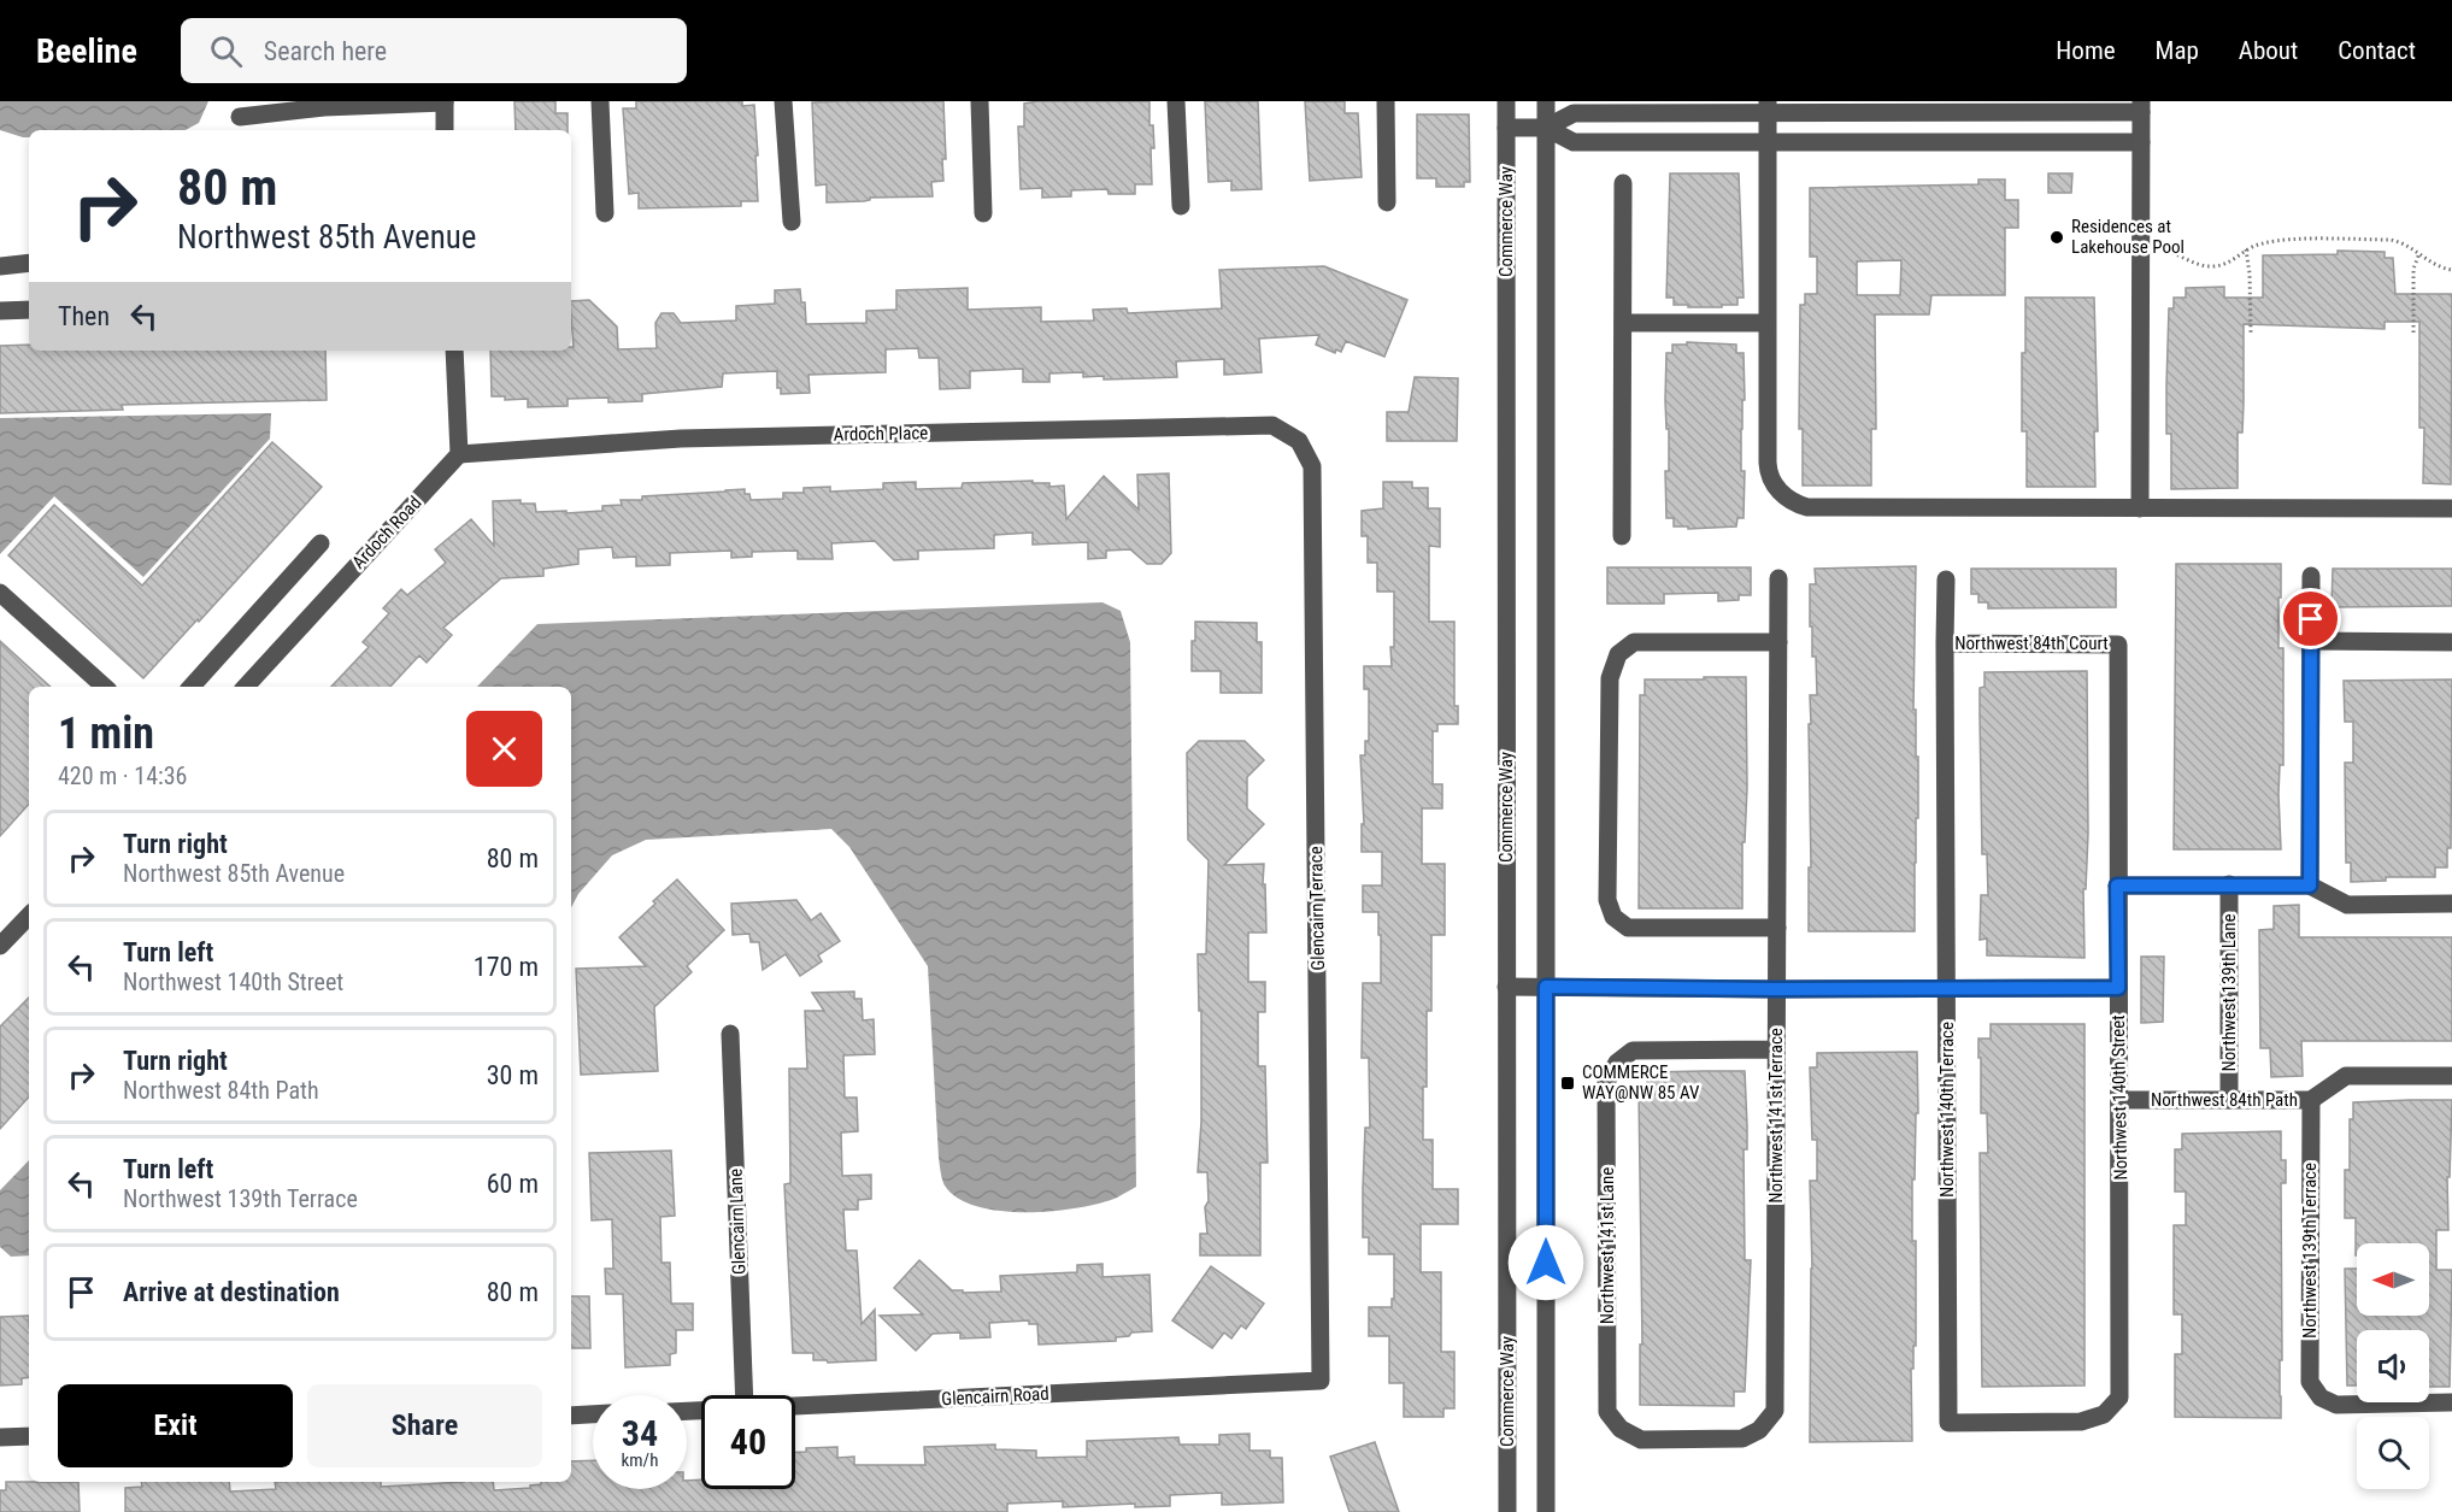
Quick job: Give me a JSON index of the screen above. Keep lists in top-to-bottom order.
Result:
{
  "streets": {
    "street": [
      "Commerce Way",
      "Ardoch Place",
      "Ardoch Road",
      "Northwest 84th Court",
      "Glencairn Terrace",
      "Northwest 139th Lane",
      "Northwest 140th Street",
      "Northwest 84th Path",
      "Northwest 140th Terrace",
      "Northwest 141st Terrace",
      "Glencairn Lane",
      "Northwest 141st Lane",
      "Northwest 139th Terrace",
      "Glencairn Road"
    ]
  },
  "crossings": [
    ["Ardoch Place", "Ardoch Road"],
    ["Ardoch Place", "Glencairn Terrace"],
    ["Northwest 84th Court", "Northwest 140th Street"],
    ["Northwest 84th Court", "Northwest 140th Terrace"],
    ["Glencairn Terrace", "Glencairn Road"],
    ["Northwest 139th Lane", "Northwest 84th Path"],
    ["Northwest 140th Street", "Northwest 84th Path"],
    ["Northwest 140th Street", "Northwest 140th Terrace"],
    ["Northwest 84th Path", "Northwest 139th Terrace"],
    ["Northwest 141st Terrace", "Northwest 141st Lane"]
  ],
  "places": {
    "other": ["Residences at Lakehouse Pool"],
    "transit": ["COMMERCE WAY@NW 85 AV"]
  },
  "north": "left",
  "page": {
    "header": "Beeline",
    "search": "Search here",
    "nav": [
      "Home",
      "Map",
      "About",
      "Contact"
    ],
    "turn": ["80 m", "Northwest 85th Avenue"],
    "then": "Then",
    "heading": ["1 min", "420 m · 14:36"],
    "list": [
      {
        "name": "Turn right",
        "note": "Northwest 85th Avenue",
        "value": "80 m"
      },
      {
        "name": "Turn left",
        "note": "Northwest 140th Street",
        "value": "170 m"
      },
      {
        "name": "Turn right",
        "note": "Northwest 84th Path",
        "value": "30 m"
      },
      {
        "name": "Turn left",
        "note": "Northwest 139th Terrace",
        "value": "60 m"
      },
      {
        "name": "Arrive at destination",
        "value": "80 m"
      }
    ],
    "buttons": ["Exit", "Share"],
    "speed": "34 km/h",
    "limit": "40"
  }
}
